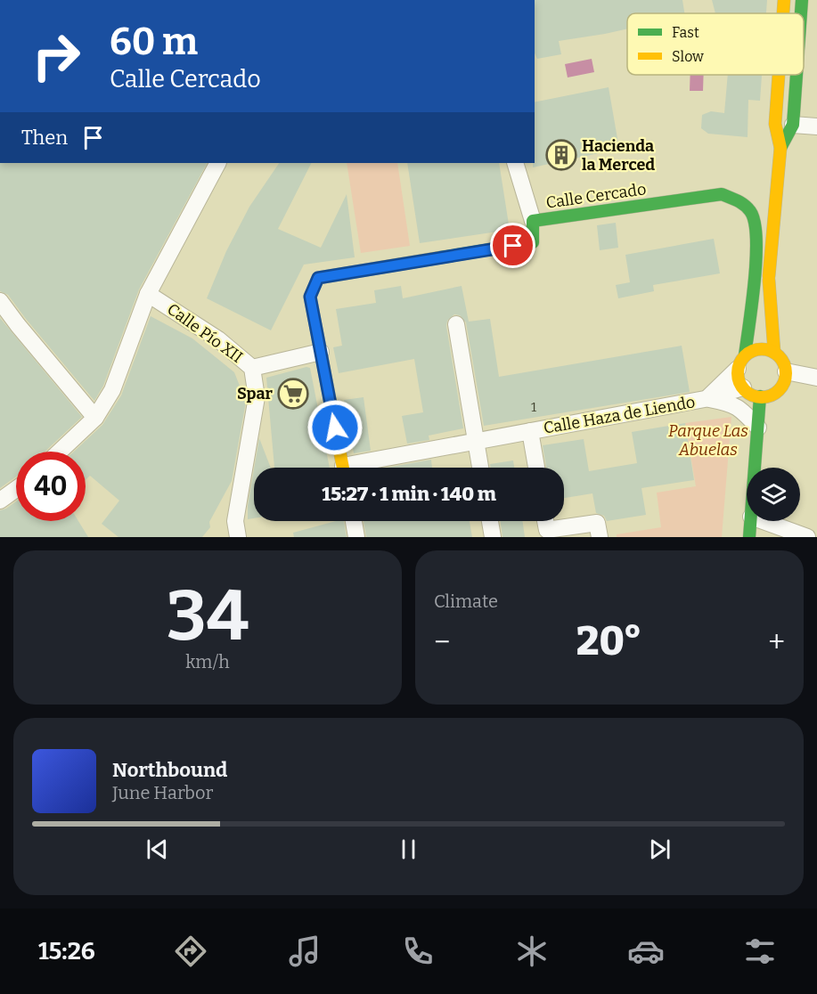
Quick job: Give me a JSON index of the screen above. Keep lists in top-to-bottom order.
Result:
{
  "streets": {
    "main road": ["Calle Cercado"],
    "street": ["Calle Pío XII", "Calle Haza de Liendo"]
  },
  "crossings": [
    ["Calle Cercado", "Calle Haza de Liendo"]
  ],
  "parks": ["Parque Las Abuelas"],
  "places": {
    "building": ["Hacienda la Merced"],
    "supermarket": ["Spar"]
  },
  "house_numbers": ["1"],
  "legend": ["Fast", "Slow"],
  "page": {
    "turn": ["60 m", "Calle Cercado"],
    "then": "Then",
    "limit": "40",
    "trip": "15:27 · 1 min · 140 m",
    "tile": [
      ["34", "km/h"],
      "Climate"
    ],
    "heat": ["−", "20°", "+"],
    "song": ["Northbound", "June Harbor"],
    "tabs": "15:26"
  }
}
